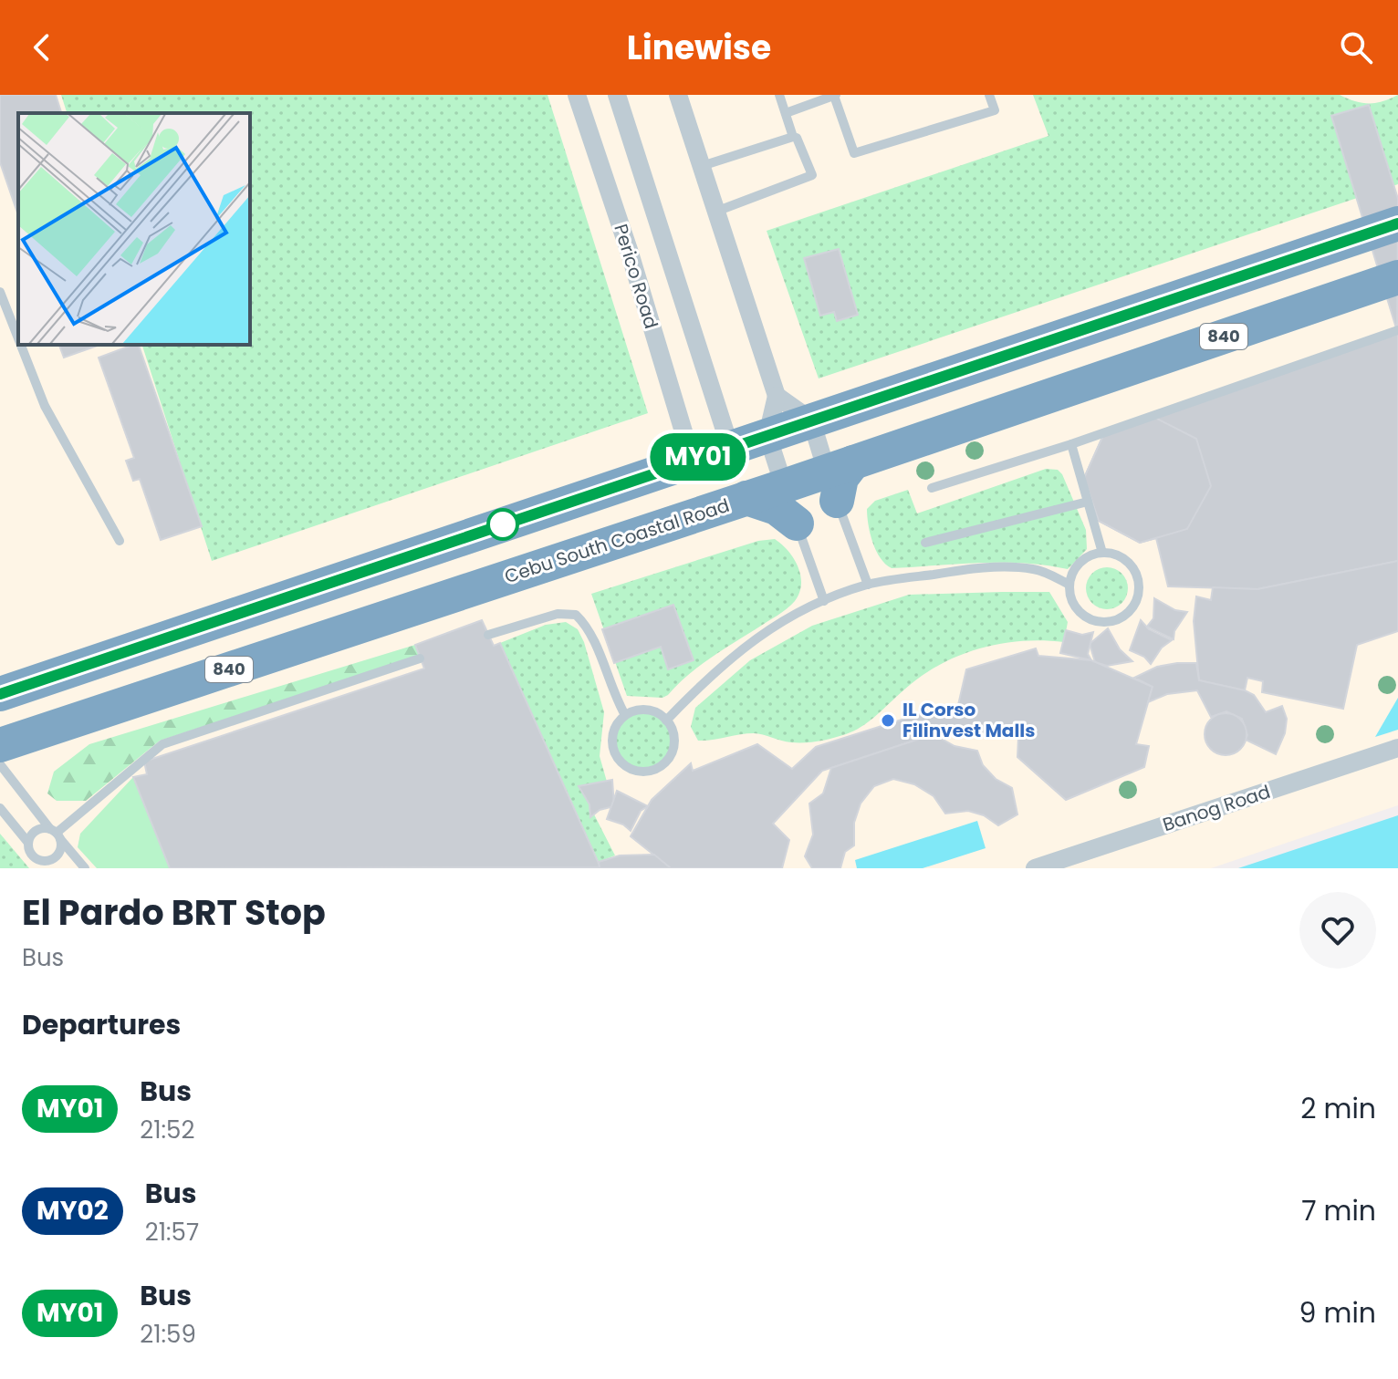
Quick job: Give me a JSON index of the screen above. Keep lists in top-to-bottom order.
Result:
{
  "streets": {
    "highway": ["840", "Cebu South Coastal Road"],
    "street": ["Perico Road", "Banog Road"]
  },
  "places": ["IL Corso Filinvest Malls"],
  "lines": ["bus line MY01"],
  "page": {
    "header": "Linewise",
    "on_map": "MY01",
    "heading": [
      ["El Pardo BRT Stop", "Bus"],
      "Departures"
    ],
    "list": [
      {
        "mark": "MY01",
        "name": "Bus",
        "note": "21:52",
        "value": "2 min"
      },
      {
        "mark": "MY02",
        "name": "Bus",
        "note": "21:57",
        "value": "7 min"
      },
      {
        "mark": "MY01",
        "name": "Bus",
        "note": "21:59",
        "value": "9 min"
      }
    ]
  }
}
